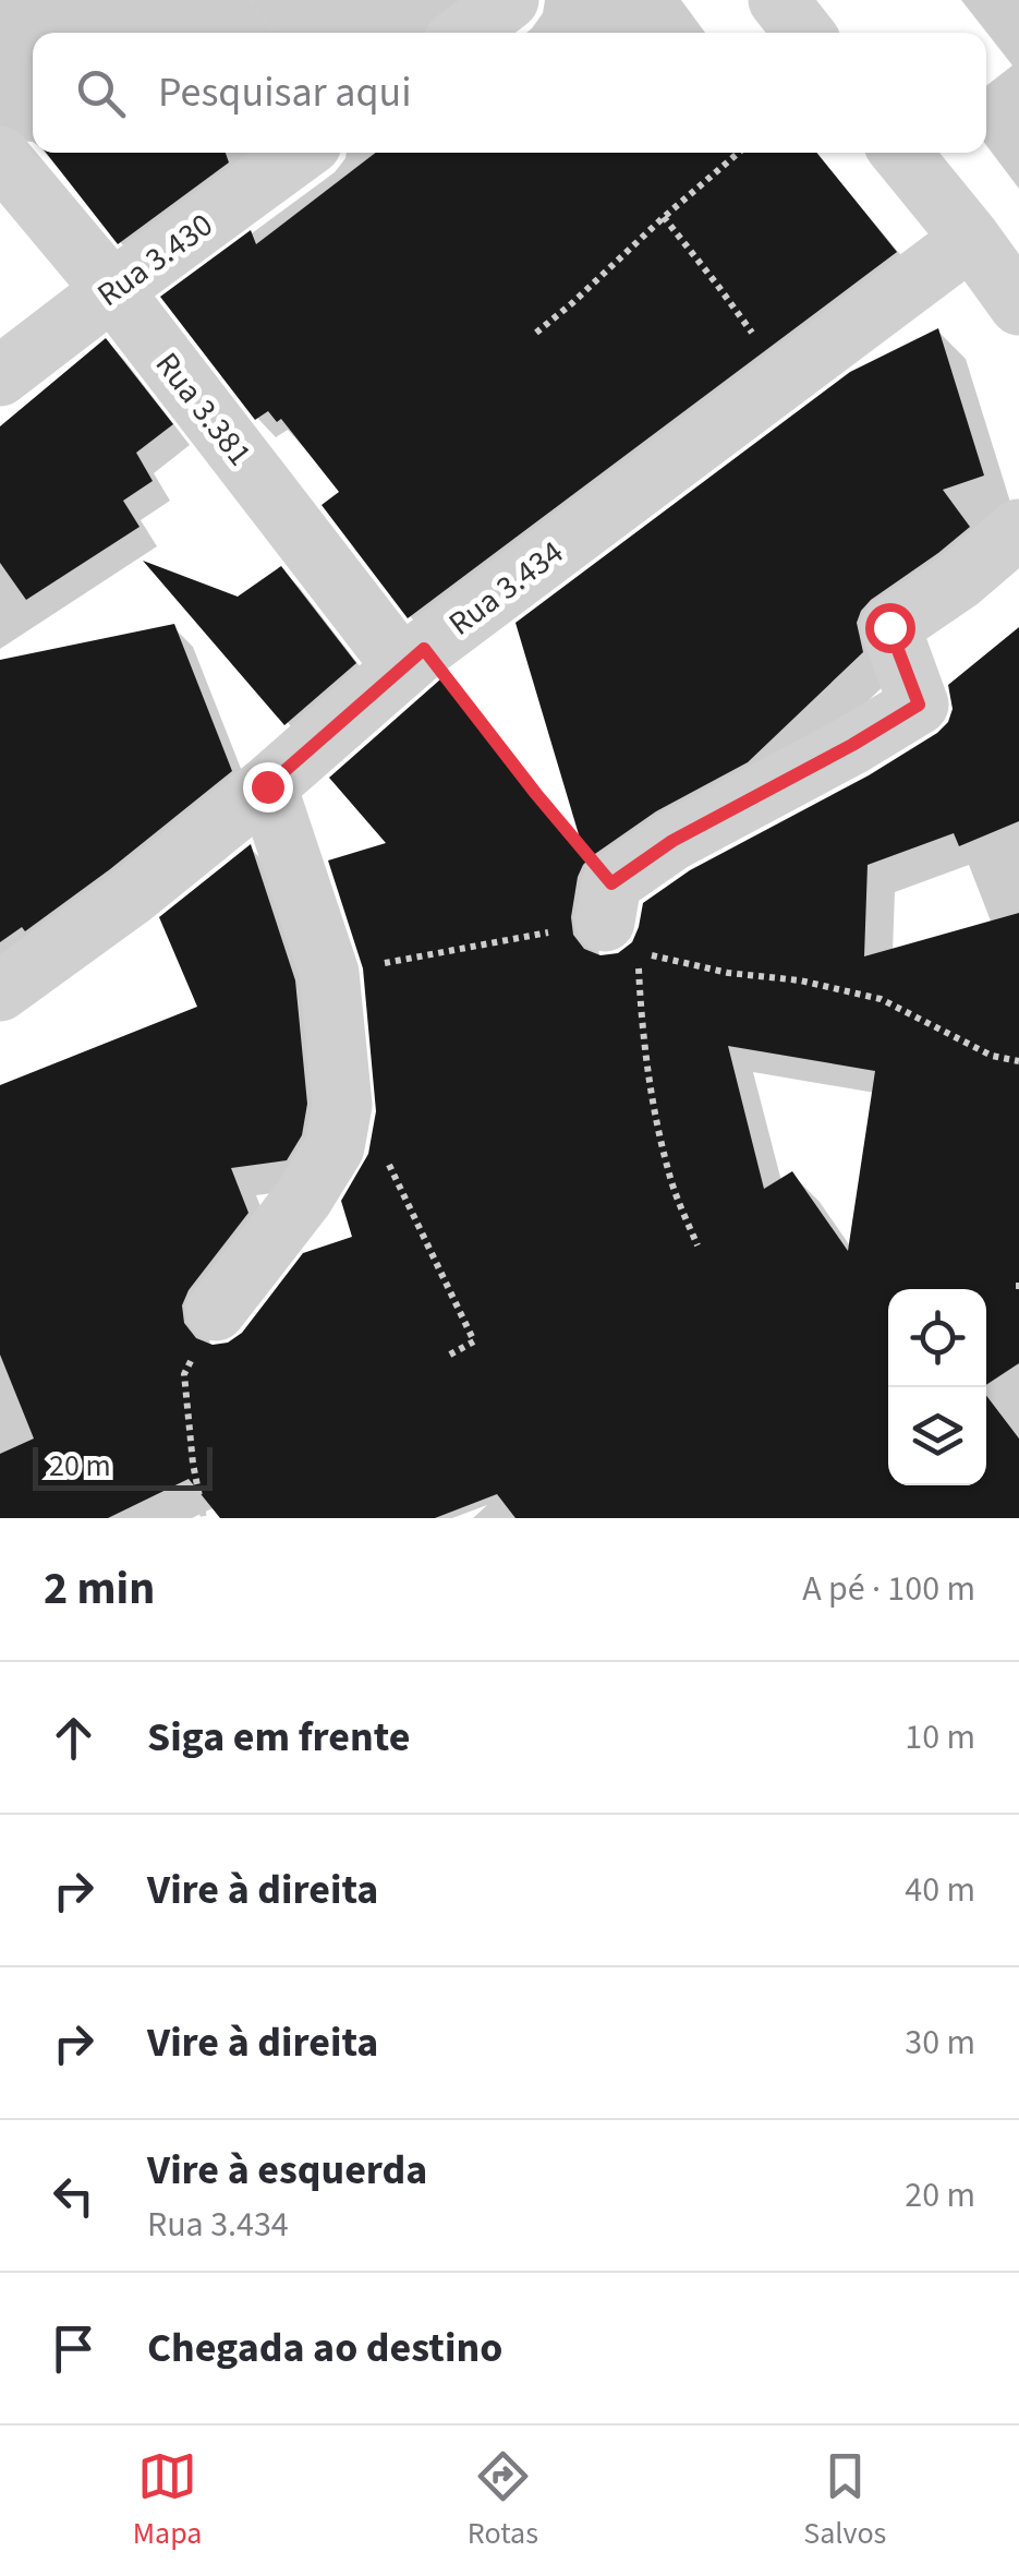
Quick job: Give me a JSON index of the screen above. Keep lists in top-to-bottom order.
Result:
{
  "streets": {
    "street": ["Rua 3.430", "Rua 3.381", "Rua 3.434"]
  },
  "crossings": [
    ["Rua 3.430", "Rua 3.381"],
    ["Rua 3.381", "Rua 3.434"]
  ],
  "scale_bar": "20 m",
  "page": {
    "search": "Pesquisar aqui",
    "scale": "20 m",
    "heading": ["2 min", "A pé · 100 m"],
    "list": [
      ["Siga em frente", "10 m"],
      ["Vire à direita", "40 m"],
      ["Vire à direita", "30 m"],
      ["Vire à esquerda", "Rua 3.434", "20 m"],
      "Chegada ao destino"
    ],
    "nav": ["Mapa", "Rotas", "Salvos"]
  }
}
